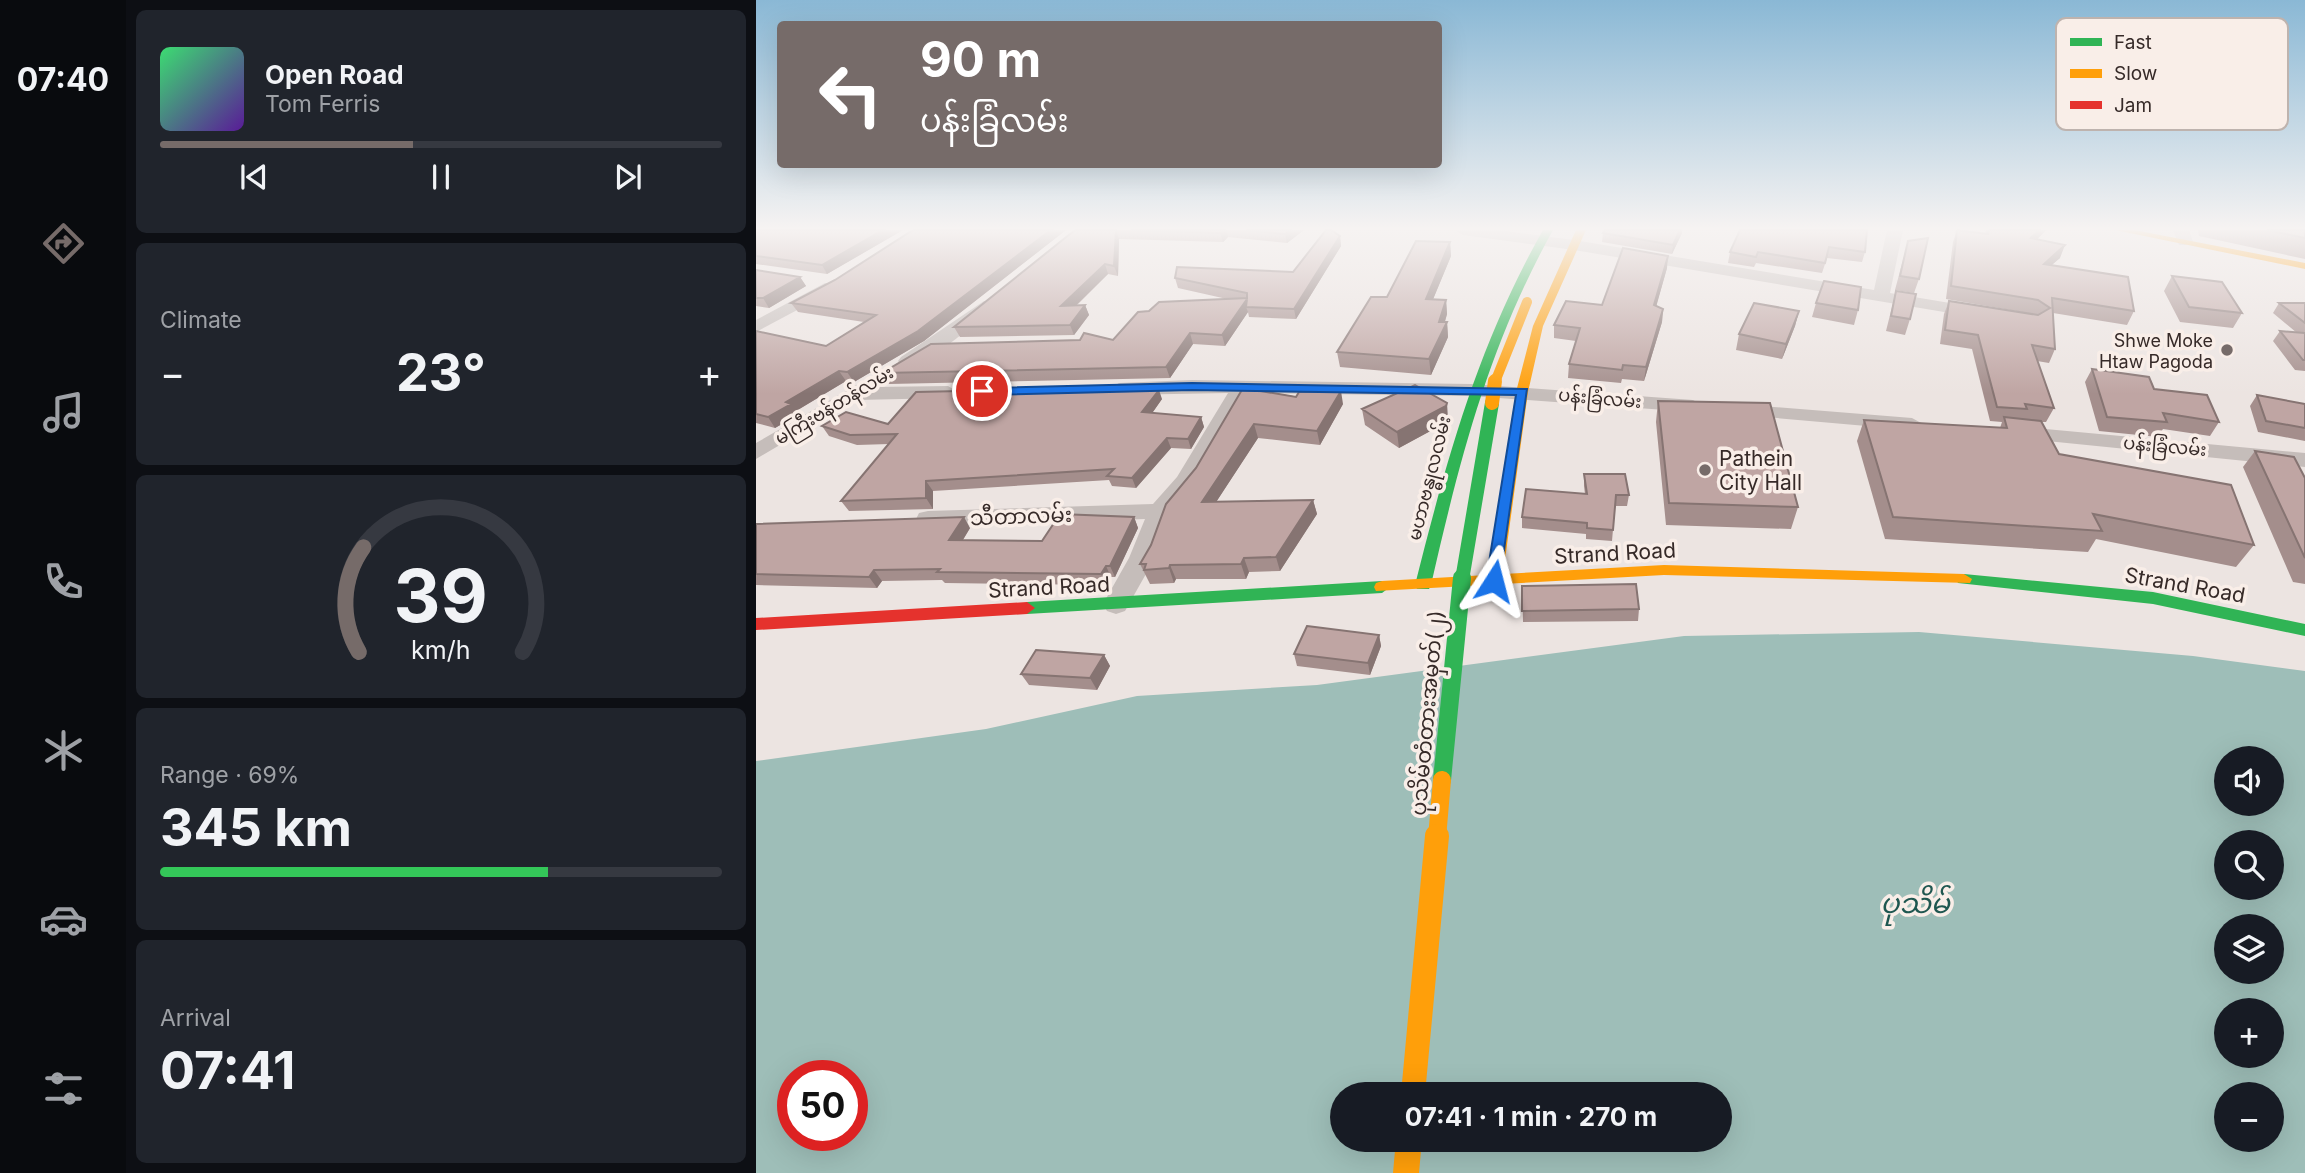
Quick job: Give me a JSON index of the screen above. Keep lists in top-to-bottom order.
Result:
{
  "streets": {
    "main road": ["မဟာဗန္ဓုလလမ်း", "Strand Road", "ပုသိမ်တံတားအမှတ်(၂)"],
    "street": ["ပန်းခြံလမ်း", "မကြီးဗန်တန်လမ်း", "သီတာလမ်း"]
  },
  "crossings": [
    ["ပန်းခြံလမ်း", "မဟာဗန္ဓုလလမ်း"],
    ["မဟာဗန္ဓုလလမ်း", "Strand Road"]
  ],
  "water": ["ပုသိမ်"],
  "places": ["Shwe Moke Htaw Pagoda", "Pathein City Hall"],
  "legend": ["Fast", "Slow", "Jam"],
  "page": {
    "tabs": "07:40",
    "turn": ["90 m", "ပန်းခြံလမ်း"],
    "song": ["Open Road", "Tom Ferris"],
    "tile": [
      "Climate",
      ["Range · 69%", "345 km"],
      ["Arrival", "07:41"]
    ],
    "heat": ["−", "23°", "+"],
    "map_buttons": ["+", "−"],
    "limit": "50",
    "trip": "07:41 · 1 min · 270 m",
    "gauge": ["39", "km/h"]
  }
}
